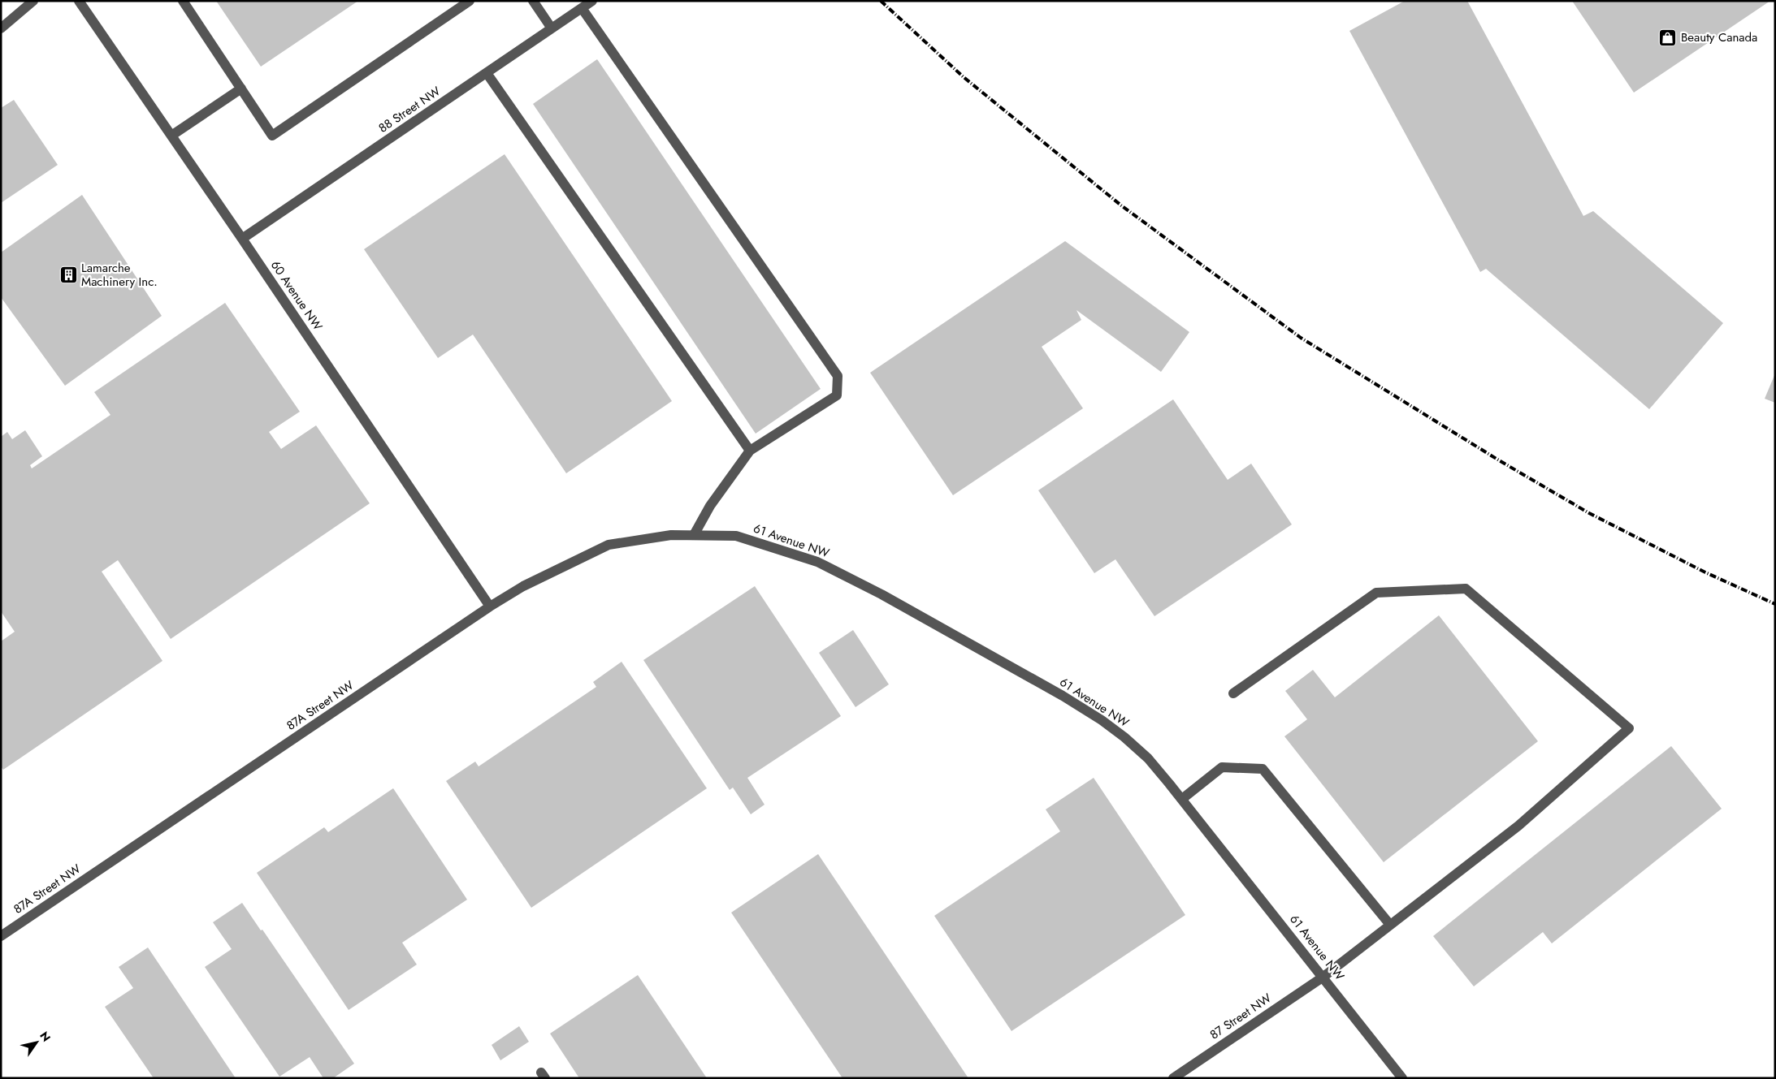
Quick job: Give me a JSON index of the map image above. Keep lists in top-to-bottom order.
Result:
{
  "streets": {
    "street": [
      "88 Street NW",
      "60 Avenue NW",
      "61 Avenue NW",
      "87A Street NW",
      "87 Street NW"
    ]
  },
  "crossings": [
    ["88 Street NW", "60 Avenue NW"],
    ["60 Avenue NW", "87A Street NW"],
    ["61 Avenue NW", "87A Street NW"],
    ["61 Avenue NW", "87 Street NW"]
  ],
  "places": {
    "shop": ["Beauty Canada"],
    "building": ["Lamarche Machinery Inc."]
  },
  "north": "top right"
}
